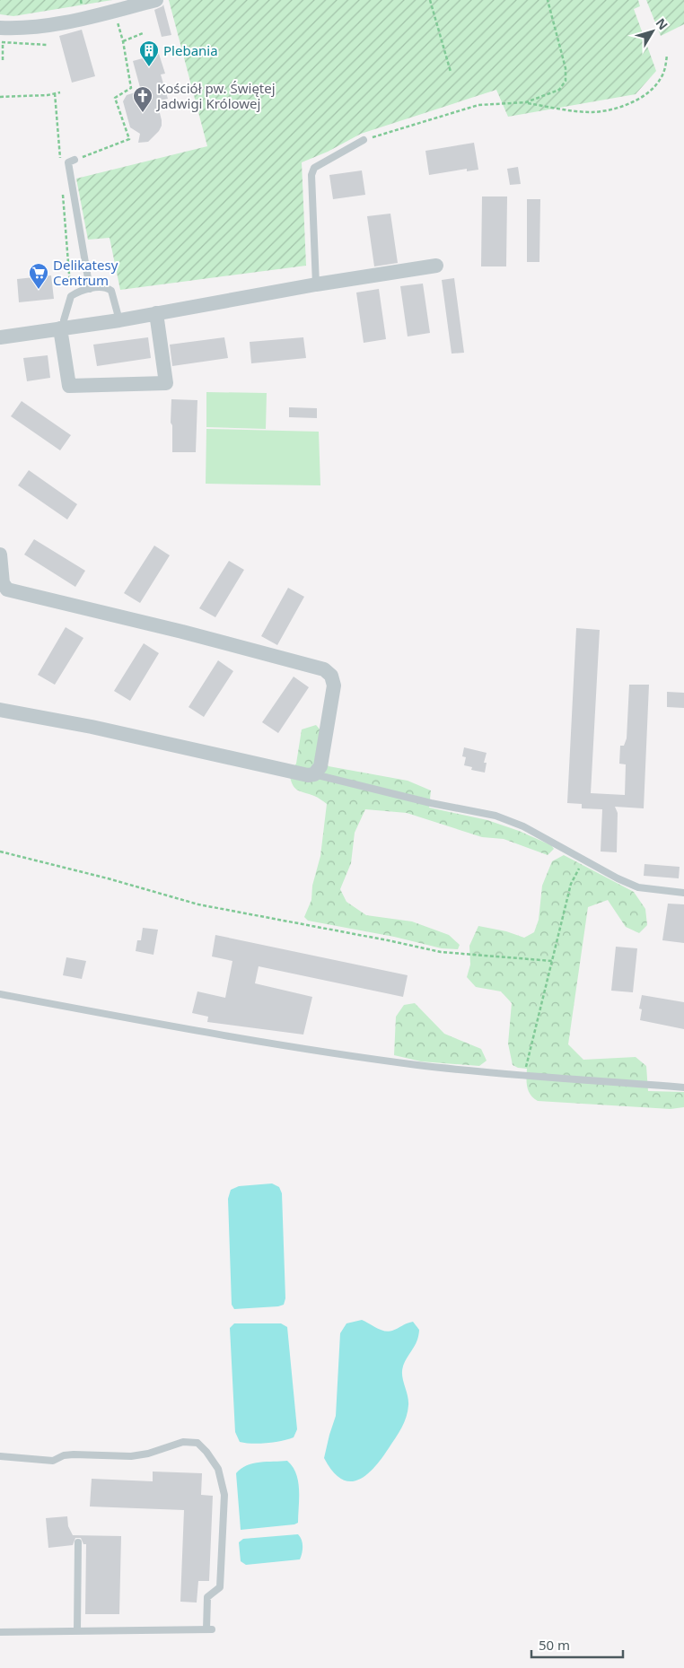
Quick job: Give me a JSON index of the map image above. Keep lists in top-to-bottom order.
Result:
{
  "places": {
    "building": ["Plebania"],
    "church": ["Kościół pw. Świętej Jadwigi Królowej"],
    "supermarket": ["Delikatesy Centrum"]
  },
  "scale_bar": "50 m",
  "north": "top right"
}
